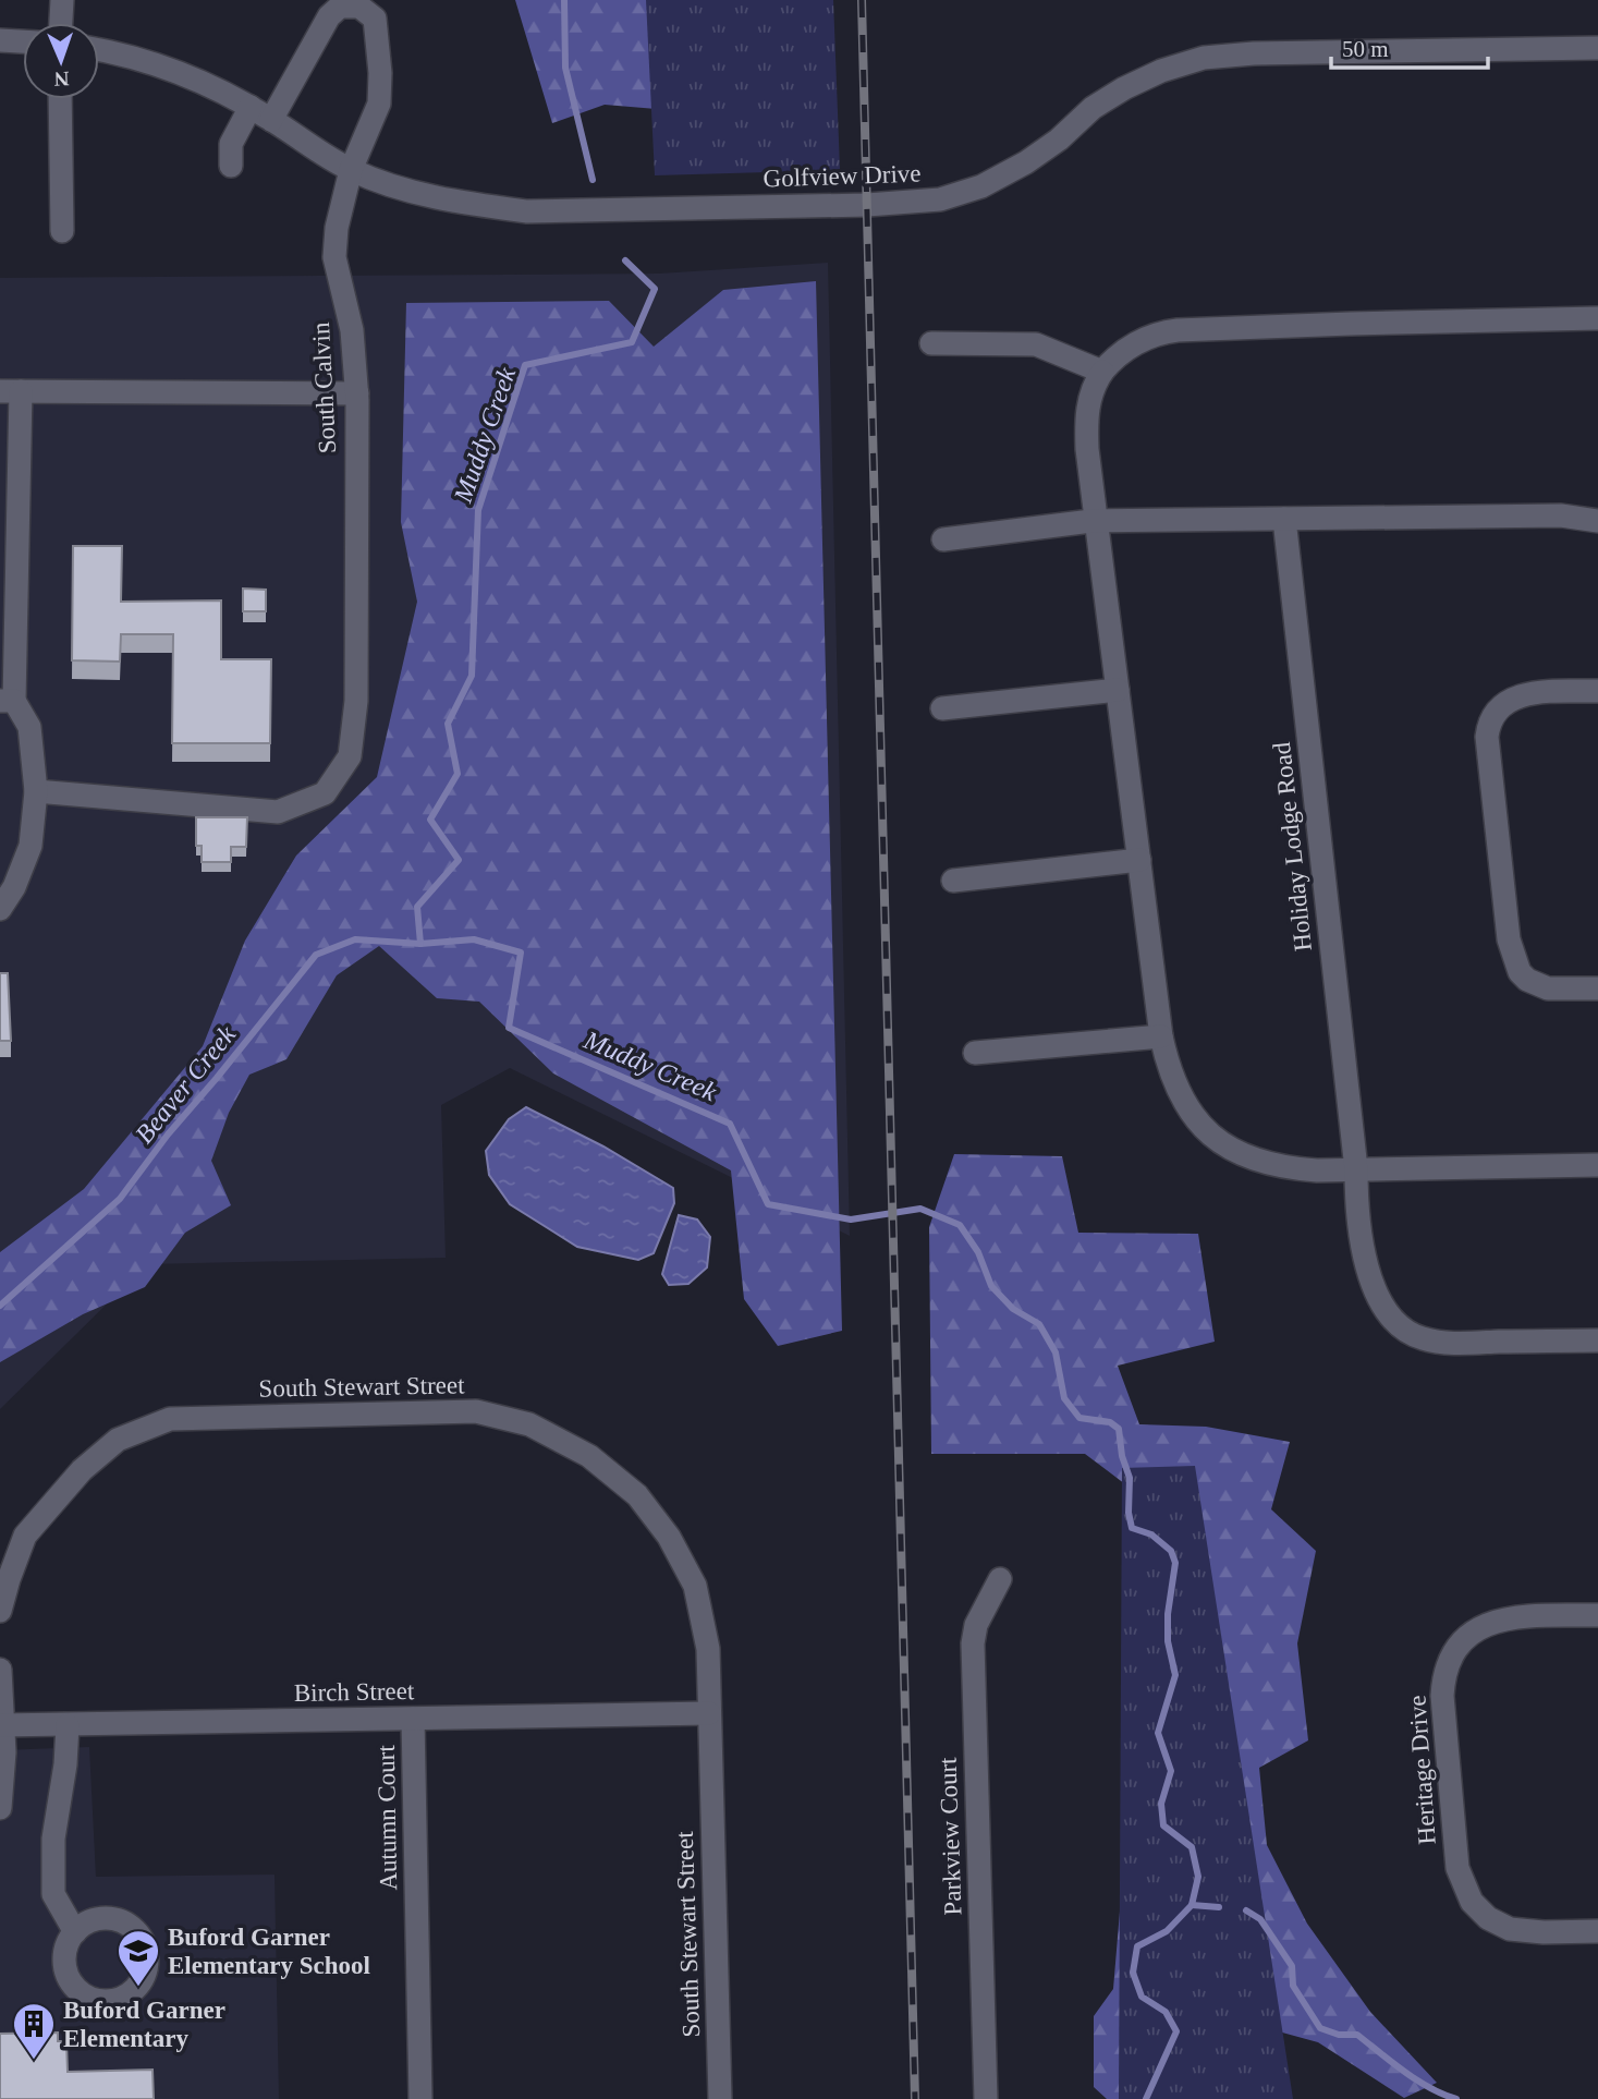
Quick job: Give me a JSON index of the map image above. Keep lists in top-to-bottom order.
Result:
{
  "streets": {
    "street": [
      "Golfview Drive",
      "South Calvin",
      "Holiday Lodge Road",
      "South Stewart Street",
      "Birch Street",
      "Heritage Drive",
      "Autumn Court",
      "Parkview Court"
    ]
  },
  "crossings": [
    ["Golfview Drive", "South Calvin"],
    ["South Stewart Street", "Birch Street"],
    ["Birch Street", "Autumn Court"]
  ],
  "water": ["Muddy Creek", "Beaver Creek"],
  "places": {
    "school or university": ["Buford Garner Elementary School"],
    "building": ["Buford Garner Elementary"]
  },
  "scale_bar": "50 m",
  "north": "bottom"
}
